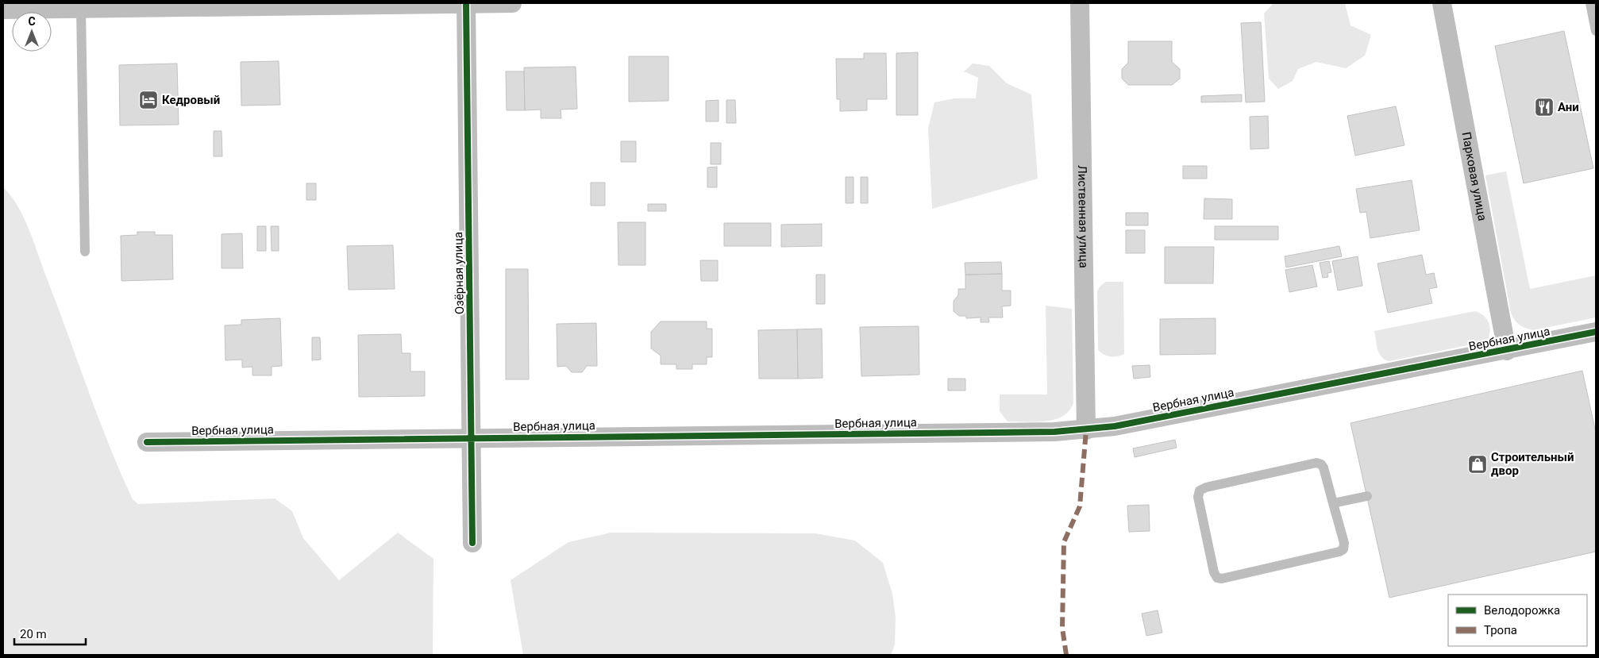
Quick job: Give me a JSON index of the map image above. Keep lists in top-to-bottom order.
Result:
{
  "streets": {
    "street": [
      "Парковая улица",
      "Лиственная улица",
      "Озёрная улица",
      "Вербная улица"
    ]
  },
  "crossings": [
    ["Парковая улица", "Вербная улица"],
    ["Лиственная улица", "Вербная улица"],
    ["Озёрная улица", "Вербная улица"]
  ],
  "places": {
    "hotel": ["Кедровый"],
    "restaurant": ["Ани"],
    "shop": ["Строительный двор"]
  },
  "legend": ["Велодорожка", "Тропа"],
  "scale_bar": "20 m",
  "north": "top"
}
